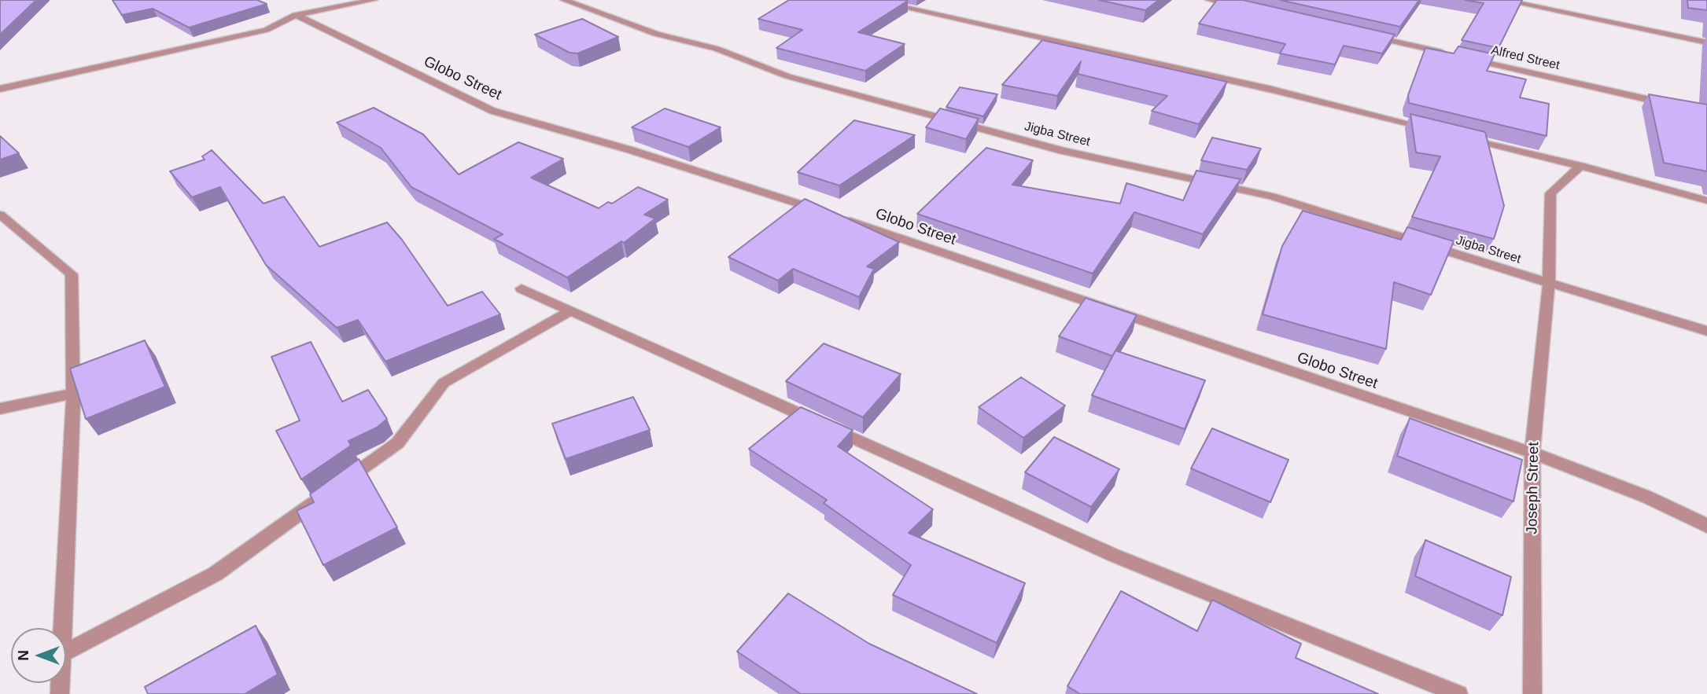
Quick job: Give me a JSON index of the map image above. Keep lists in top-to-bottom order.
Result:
{
  "streets": {
    "street": [
      "Alfred Street",
      "Globo Street",
      "Jigba Street",
      "Joseph Street"
    ]
  },
  "crossings": [
    ["Globo Street", "Joseph Street"],
    ["Jigba Street", "Joseph Street"]
  ],
  "north": "left"
}
